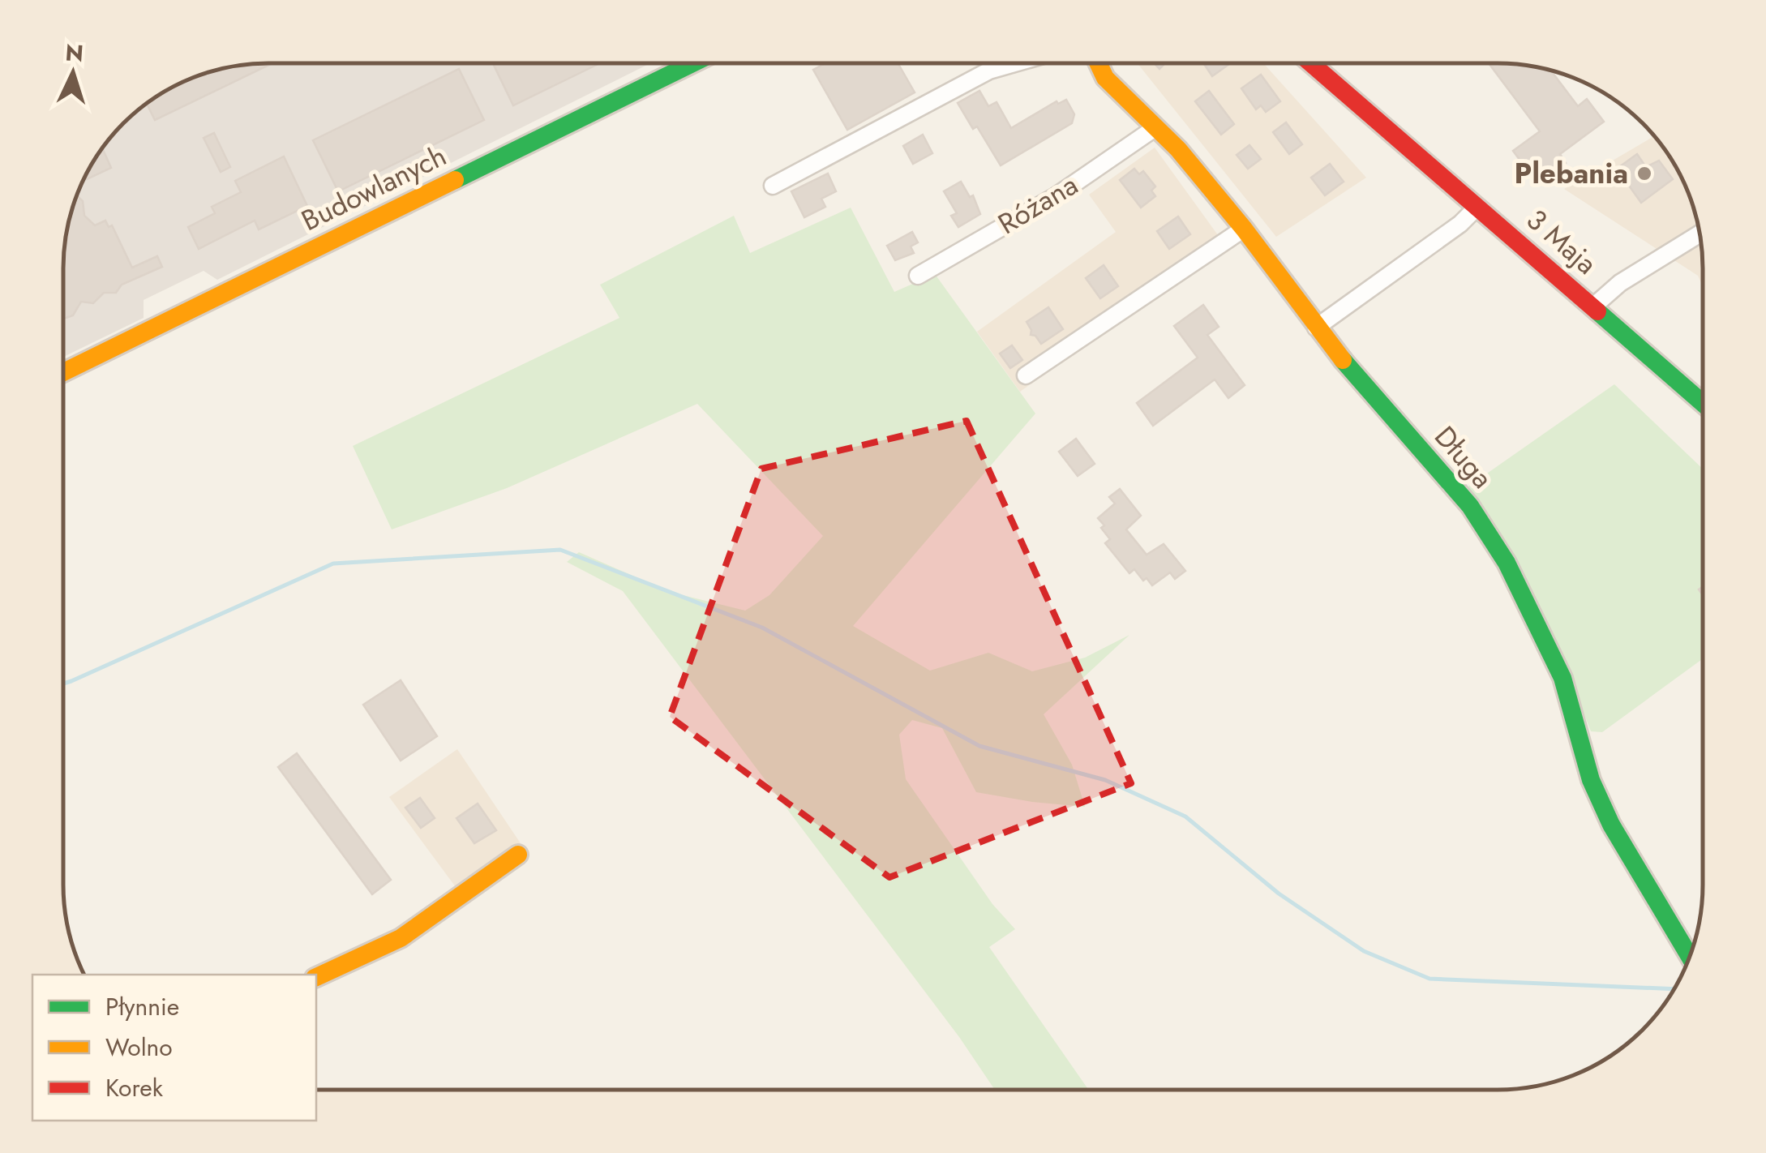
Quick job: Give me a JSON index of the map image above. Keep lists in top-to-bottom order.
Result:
{
  "streets": {
    "street": [
      "Budowlanych",
      "Różana",
      "3 Maja",
      "Długa"
    ]
  },
  "crossings": [
    ["Różana", "Długa"]
  ],
  "places": ["Plebania"],
  "legend": ["Płynnie", "Wolno", "Korek"],
  "north": "top"
}
